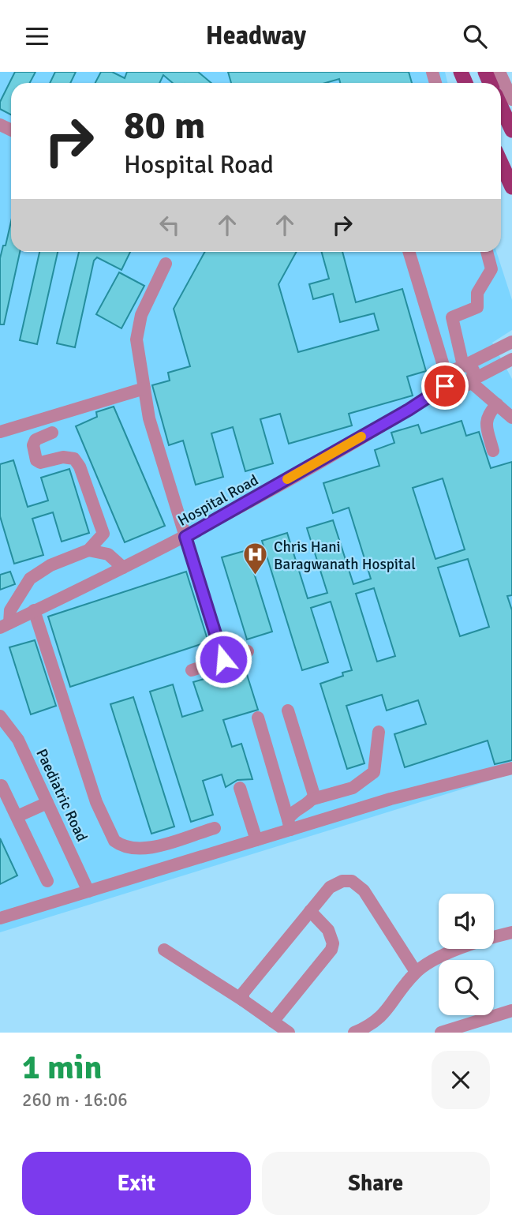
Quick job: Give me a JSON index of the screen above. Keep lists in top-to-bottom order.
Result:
{
  "streets": {
    "street": ["Hospital Road", "Paediatric Road"]
  },
  "places": {
    "hospital": ["Chris Hani Baragwanath Hospital"]
  },
  "page": {
    "header": "Headway",
    "turn": ["80 m", "Hospital Road"],
    "heading": ["1 min", "260 m · 16:06"],
    "buttons": ["Exit", "Share"]
  }
}
